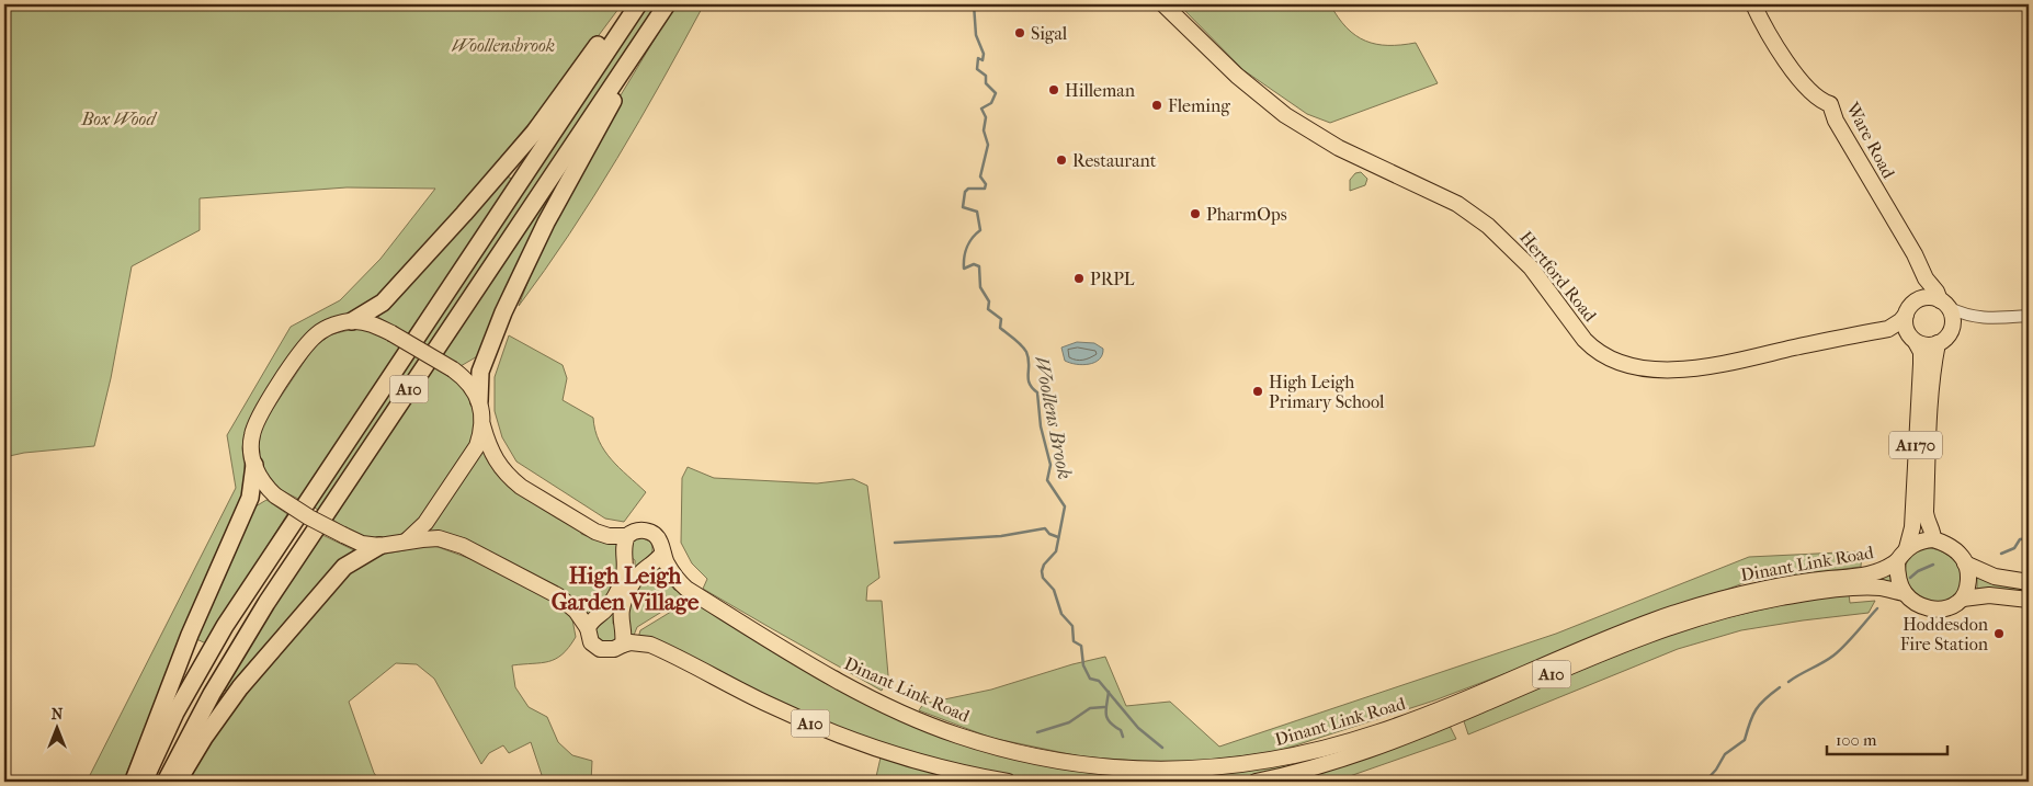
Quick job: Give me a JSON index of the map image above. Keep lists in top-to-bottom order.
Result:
{
  "streets": {
    "highway": ["A10"],
    "main road": [
      "Ware Road",
      "Hertford Road",
      "A1170",
      "Dinant Link Road"
    ]
  },
  "crossings": [
    ["Ware Road", "Hertford Road"],
    ["Ware Road", "A1170"],
    ["Hertford Road", "A1170"],
    ["A10", "Dinant Link Road"],
    ["A1170", "Dinant Link Road"]
  ],
  "districts": ["High Leigh Garden Village"],
  "water": ["Woollens Brook"],
  "parks": ["Woollensbrook", "Box Wood"],
  "places": [
    "Sigal",
    "Hilleman",
    "Fleming",
    "Restaurant",
    "PharmOps",
    "PRPL",
    "High Leigh Primary School",
    "Hoddesdon Fire Station"
  ],
  "scale_bar": "100 m",
  "north": "top"
}
